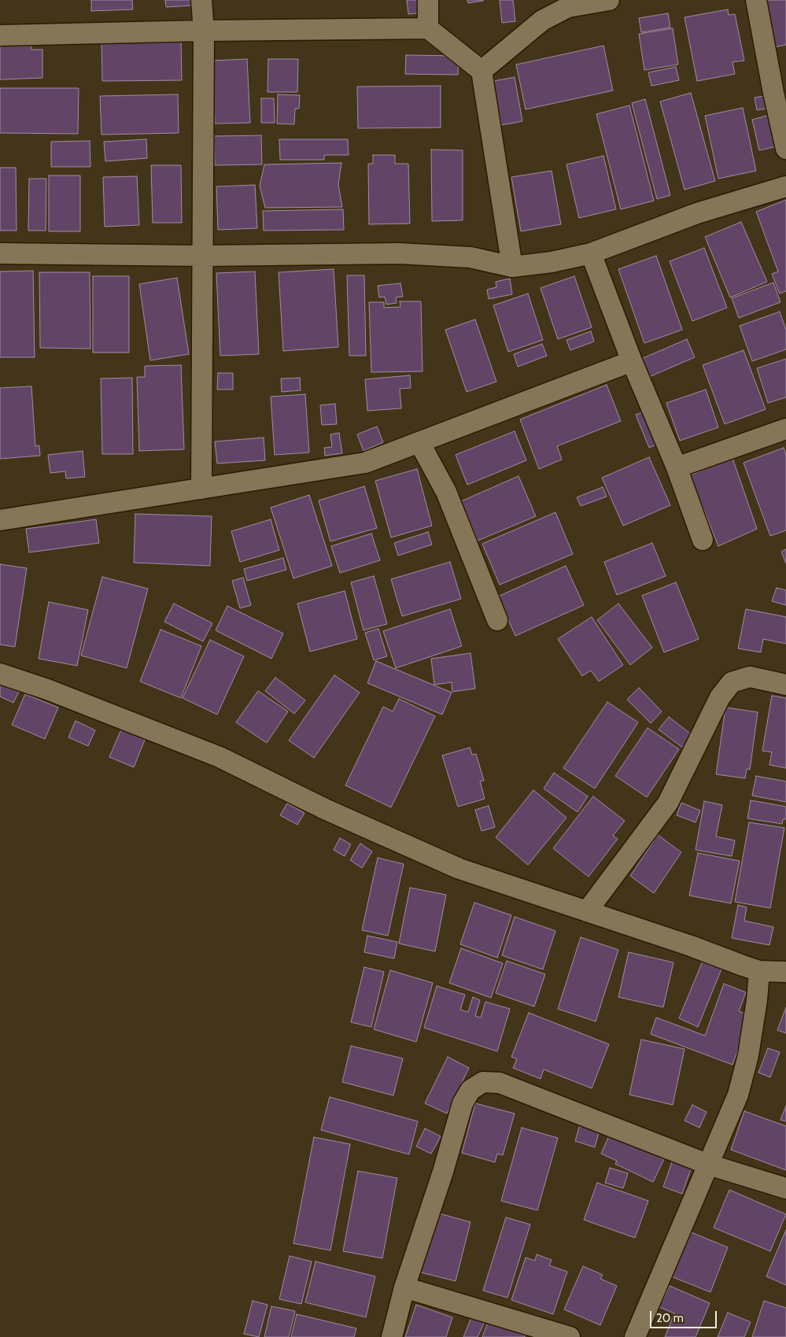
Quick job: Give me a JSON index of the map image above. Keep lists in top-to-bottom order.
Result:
{
  "scale_bar": "20 m"
}
